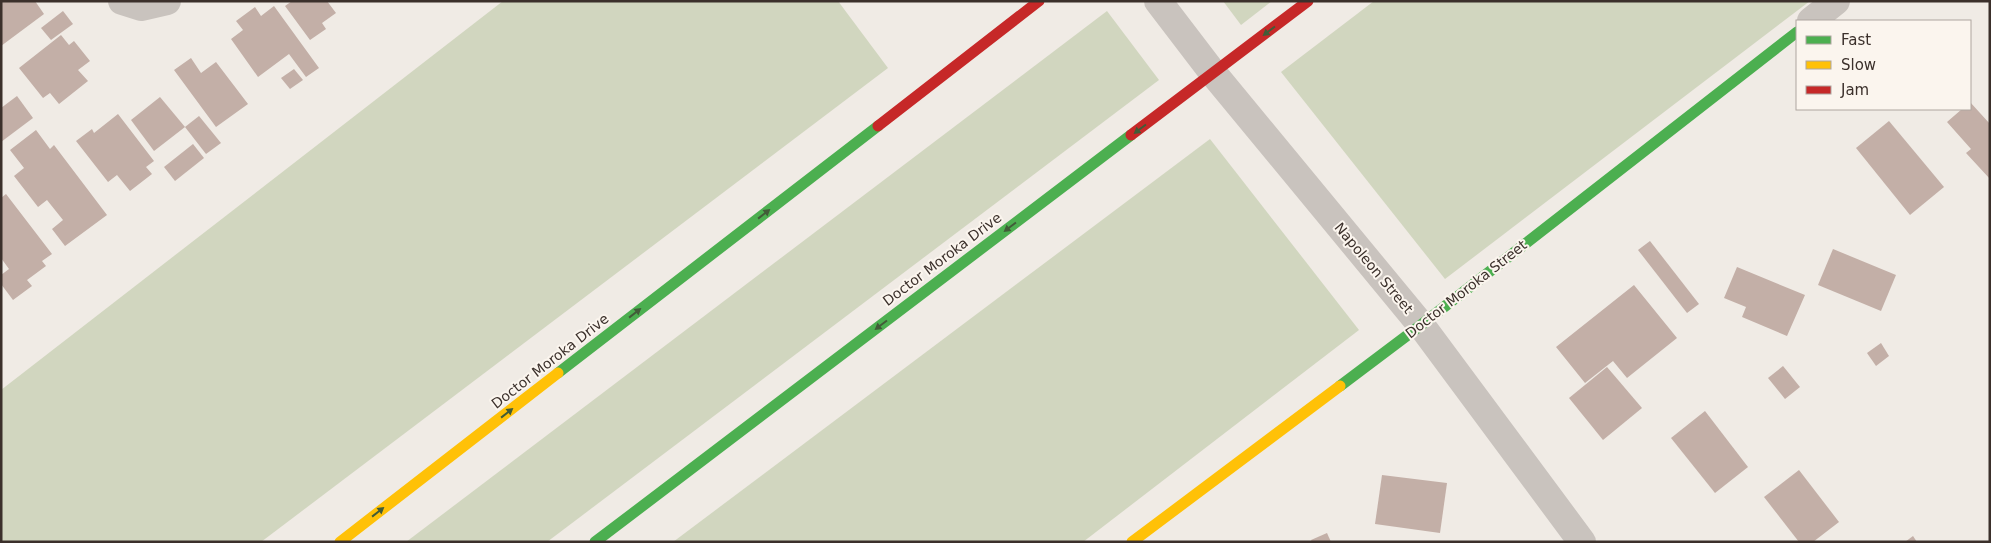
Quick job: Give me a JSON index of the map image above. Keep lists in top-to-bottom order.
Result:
{
  "streets": {
    "street": ["Doctor Moroka Drive", "Napoleon Street", "Doctor Moroka Street"]
  },
  "crossings": [
    ["Doctor Moroka Drive", "Napoleon Street"],
    ["Napoleon Street", "Doctor Moroka Street"]
  ],
  "legend": ["Fast", "Slow", "Jam"]
}
